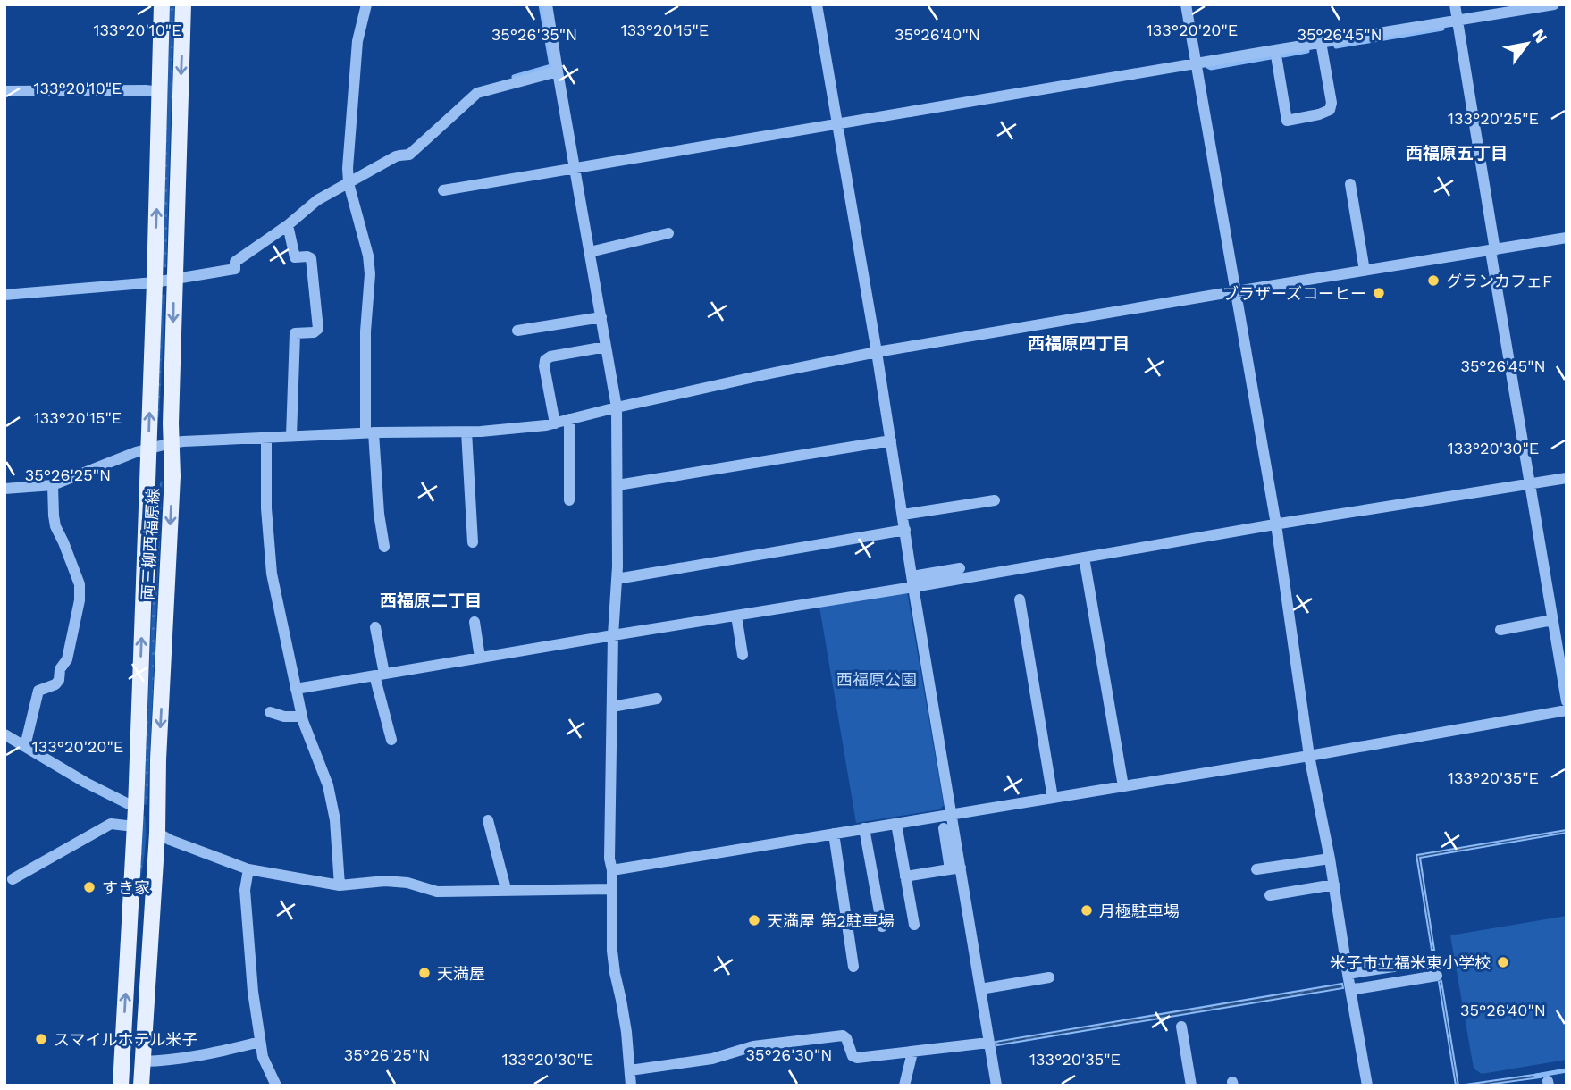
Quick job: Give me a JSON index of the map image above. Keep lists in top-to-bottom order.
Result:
{
  "streets": {
    "main road": ["両三柳西福原線"]
  },
  "districts": ["西福原五丁目", "西福原四丁目", "西福原二丁目"],
  "parks": ["西福原公園"],
  "places": [
    "グランカフェF",
    "ブラザーズコーヒー",
    "すき家",
    "月極駐車場",
    "天満屋 第2駐車場",
    "米子市立福米東小学校",
    "天満屋",
    "スマイルホテル米子"
  ],
  "north": "top right",
  "coordinates": [
    "133°20'10\"E",
    "133°20'15\"E",
    "133°20'20\"E",
    "35°26'35\"N",
    "35°26'40\"N",
    "35°26'45\"N",
    "133°20'25\"E",
    "133°20'30\"E",
    "35°26'25\"N",
    "133°20'35\"E",
    "35°26'30\"N"
  ]
}
